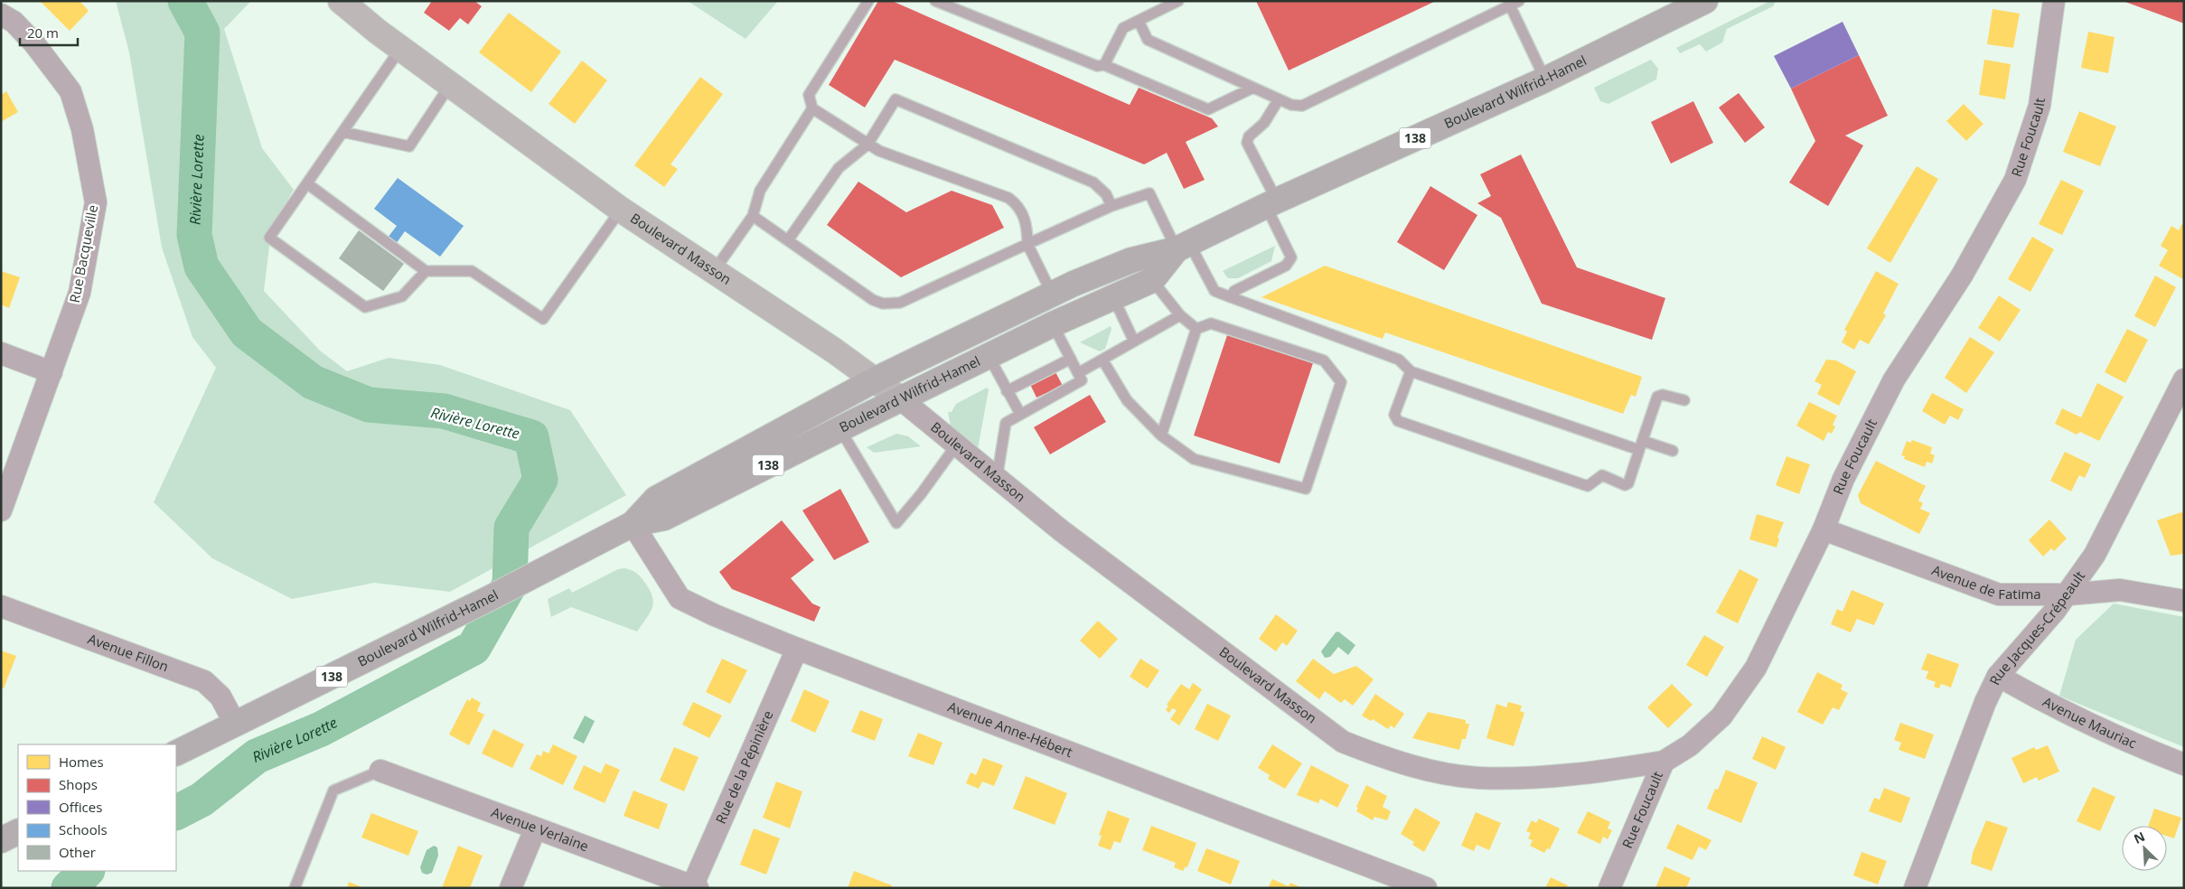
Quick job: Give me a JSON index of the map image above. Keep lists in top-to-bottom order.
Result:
{
  "streets": {
    "main road": ["Boulevard Wilfrid-Hamel", "138", "Boulevard Masson"],
    "street": [
      "Rue Foucault",
      "Rue Bacqueville",
      "Avenue de Fatima",
      "Rue Jacques-Crépeault",
      "Avenue Fillon",
      "Avenue Mauriac",
      "Avenue Anne-Hébert",
      "Rue de la Pépinière",
      "Avenue Verlaine"
    ]
  },
  "crossings": [
    ["Boulevard Wilfrid-Hamel", "Boulevard Masson"],
    ["Boulevard Wilfrid-Hamel", "Avenue Fillon"],
    ["Boulevard Wilfrid-Hamel", "Avenue Anne-Hébert"],
    ["Rue Foucault", "Boulevard Masson"],
    ["Rue Foucault", "Avenue de Fatima"],
    ["Avenue de Fatima", "Rue Jacques-Crépeault"],
    ["Rue Jacques-Crépeault", "Avenue Mauriac"],
    ["Avenue Anne-Hébert", "Rue de la Pépinière"],
    ["Rue de la Pépinière", "Avenue Verlaine"]
  ],
  "water": ["Rivière Lorette"],
  "legend": [
    "Homes",
    "Shops",
    "Offices",
    "Schools",
    "Other"
  ],
  "scale_bar": "20 m",
  "north": "top left"
}
